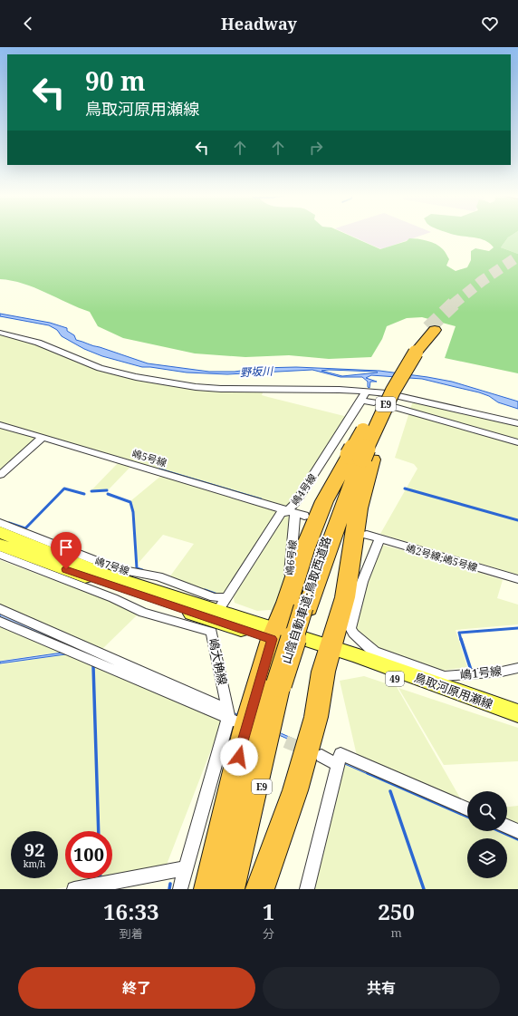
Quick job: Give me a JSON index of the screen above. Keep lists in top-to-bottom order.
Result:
{
  "streets": {
    "highway": ["E9", "山陰自動車道;鳥取西道路"],
    "main road": ["49", "鳥取河原用瀬線"],
    "street": [
      "嶋5号線",
      "嶋4号線",
      "嶋6号線",
      "嶋2号線;嶋5号線",
      "嶋7号線",
      "嶋大桷線",
      "嶋1号線"
    ]
  },
  "crossings": [
    ["嶋5号線", "嶋4号線"],
    ["嶋5号線", "嶋6号線"],
    ["嶋4号線", "嶋6号線"],
    ["嶋4号線", "嶋7号線"],
    ["嶋4号線", "嶋大桷線"],
    ["嶋4号線", "鳥取河原用瀬線"],
    ["嶋6号線", "山陰自動車道;鳥取西道路"],
    ["嶋7号線", "嶋大桷線"],
    ["嶋7号線", "鳥取河原用瀬線"],
    ["嶋大桷線", "鳥取河原用瀬線"],
    ["嶋1号線", "鳥取河原用瀬線"]
  ],
  "water": ["野坂川"],
  "page": {
    "header": "Headway",
    "turn": ["90 m", "鳥取河原用瀬線"],
    "speed": "92 km/h",
    "limit": "100",
    "eta": [
      "16:33",
      "到着",
      "1",
      "分",
      "250",
      "m"
    ],
    "buttons": ["終了", "共有"]
  }
}
